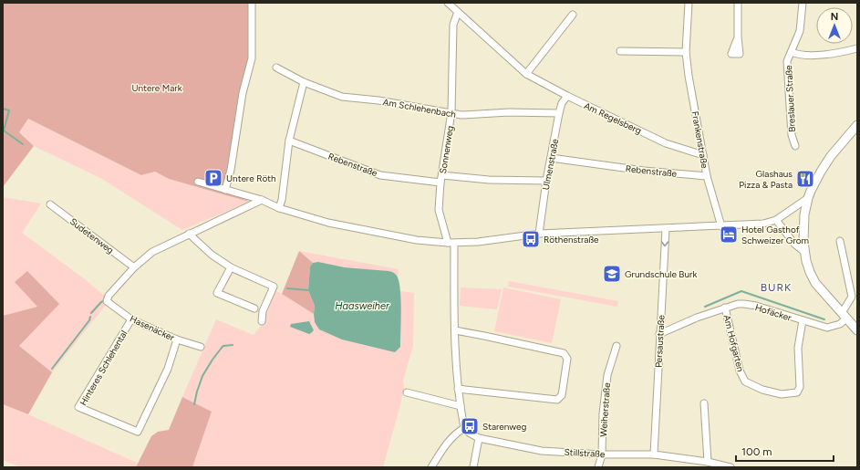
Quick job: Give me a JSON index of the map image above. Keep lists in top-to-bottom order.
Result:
{
  "streets": {
    "street": [
      "Breslauer Straße",
      "Am Schlehenbach",
      "Am Regelsberg",
      "Frankenstraße",
      "Sonnenweg",
      "Rebenstraße",
      "Ulmenstraße",
      "Sudetenweg",
      "Hofäcker",
      "Hasenäcker",
      "Persaustraße",
      "Am Hofgarten",
      "Hinteres Schlehental",
      "Weiherstraße",
      "Stillstraße"
    ]
  },
  "crossings": [
    ["Am Schlehenbach", "Sonnenweg"],
    ["Am Schlehenbach", "Ulmenstraße"],
    ["Am Regelsberg", "Frankenstraße"],
    ["Am Regelsberg", "Sonnenweg"],
    ["Am Regelsberg", "Ulmenstraße"],
    ["Frankenstraße", "Rebenstraße"],
    ["Sonnenweg", "Rebenstraße"],
    ["Rebenstraße", "Ulmenstraße"],
    ["Sudetenweg", "Hasenäcker"],
    ["Hofäcker", "Persaustraße"],
    ["Hofäcker", "Am Hofgarten"],
    ["Hasenäcker", "Hinteres Schlehental"],
    ["Persaustraße", "Stillstraße"],
    ["Weiherstraße", "Stillstraße"]
  ],
  "one_way": ["Persaustraße"],
  "districts": ["BURK"],
  "water": ["Haasweiher"],
  "parks": ["Untere Mark"],
  "places": {
    "parking": ["Untere Röth"],
    "restaurant": ["Glashaus Pizza & Pasta"],
    "hotel": ["Hotel Gasthof Schweizer Grom"],
    "bus stop": ["Röthenstraße", "Starenweg"],
    "school or university": ["Grundschule Burk"]
  },
  "scale_bar": "100 m",
  "north": "top"
}
